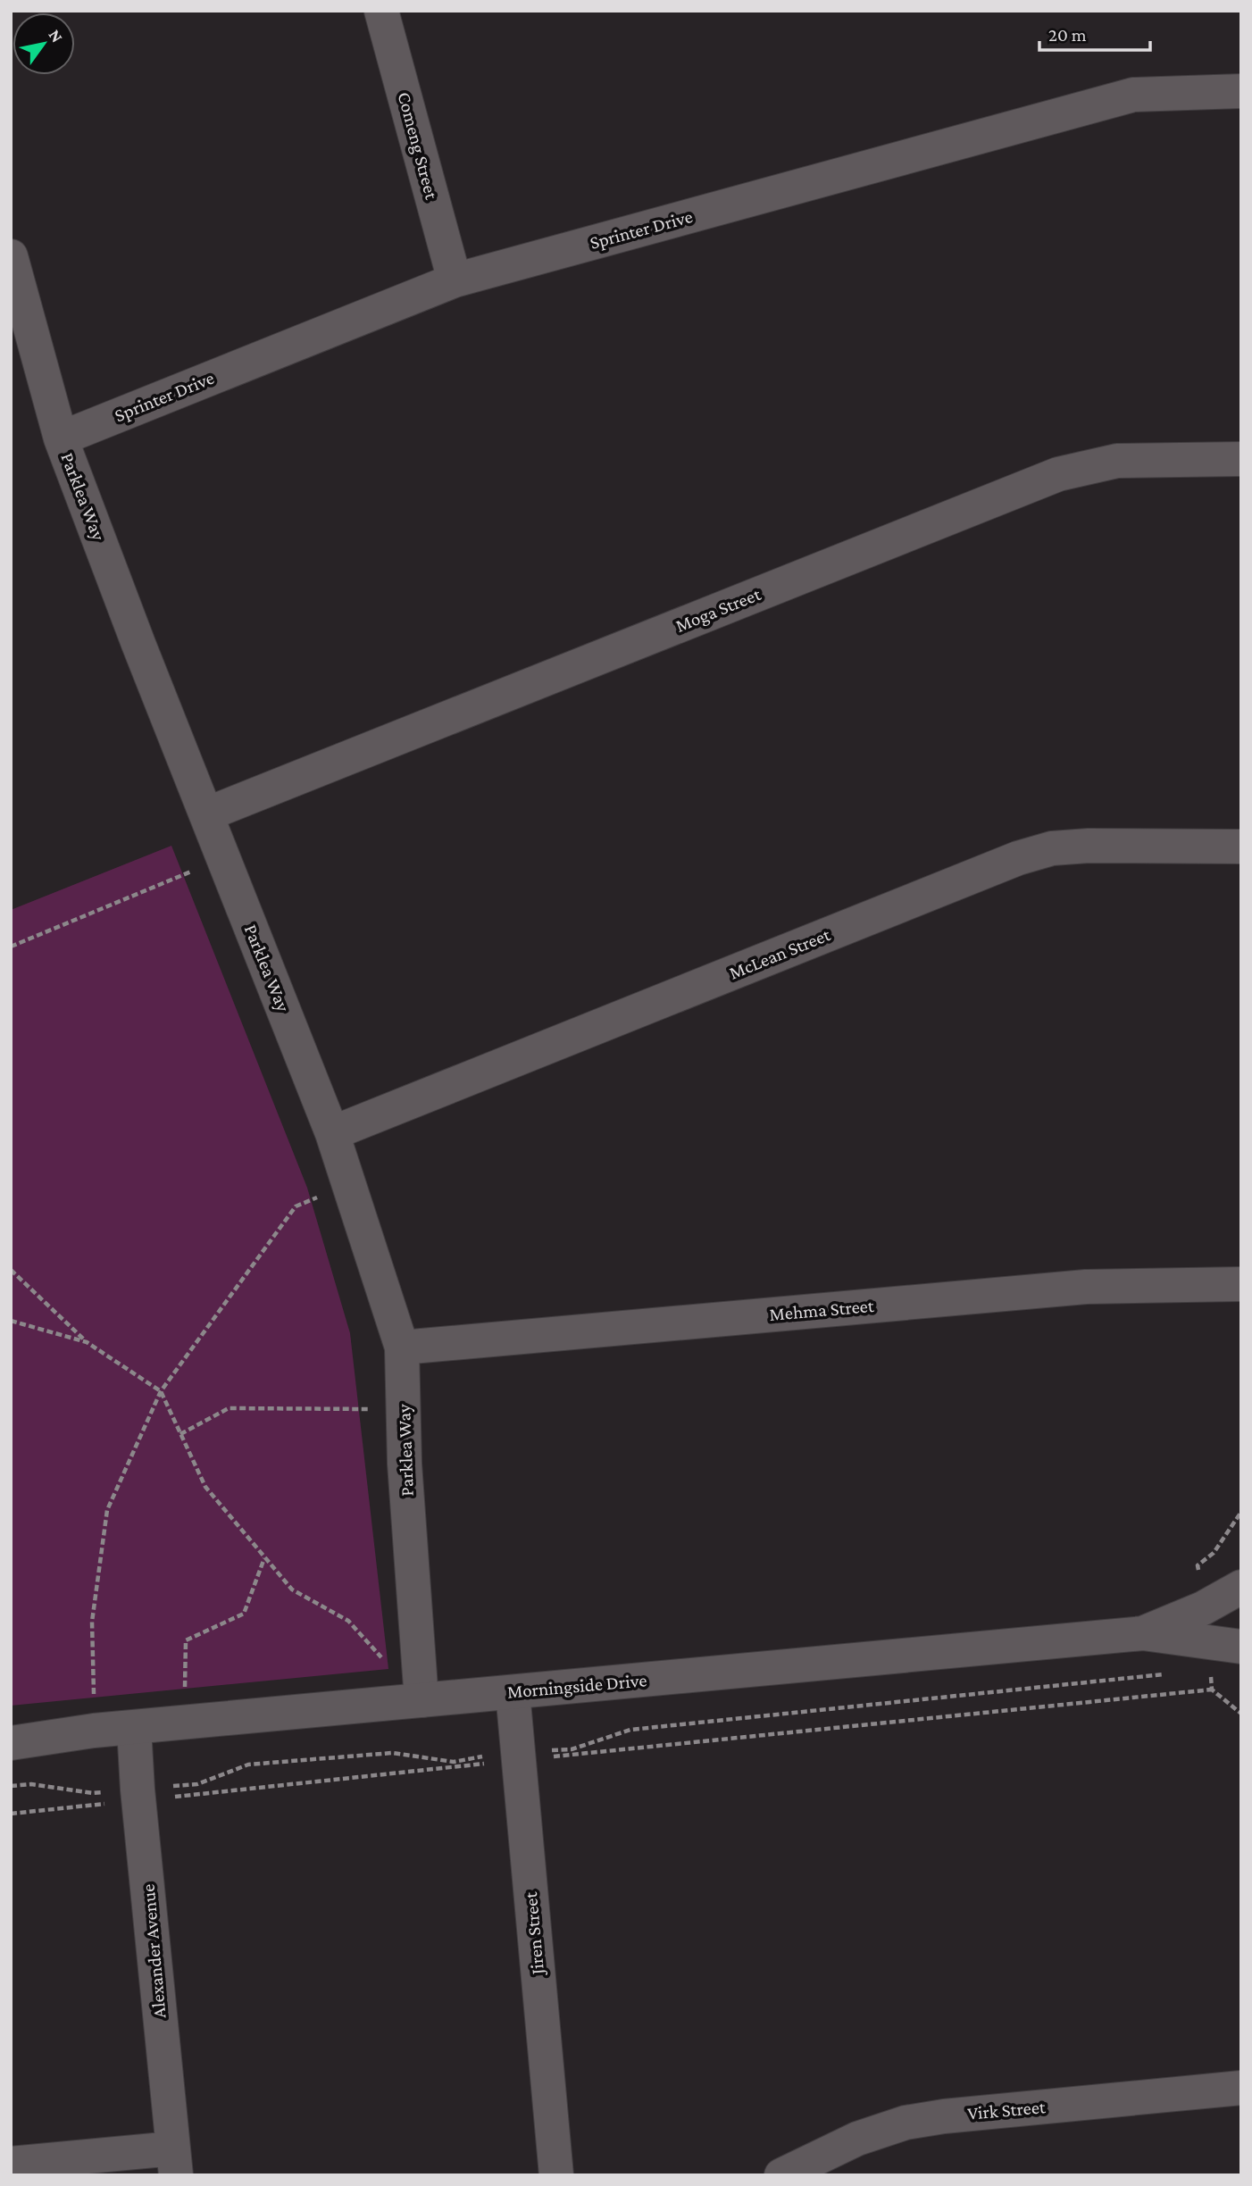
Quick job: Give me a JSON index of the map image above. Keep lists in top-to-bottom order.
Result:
{
  "streets": {
    "street": [
      "Comeng Street",
      "Sprinter Drive",
      "Parklea Way",
      "Moga Street",
      "McLean Street",
      "Mehma Street",
      "Morningside Drive",
      "Jiren Street",
      "Alexander Avenue",
      "Virk Street"
    ]
  },
  "crossings": [
    ["Comeng Street", "Sprinter Drive"],
    ["Sprinter Drive", "Parklea Way"],
    ["Parklea Way", "Moga Street"],
    ["Parklea Way", "McLean Street"],
    ["Parklea Way", "Mehma Street"],
    ["Parklea Way", "Morningside Drive"],
    ["Morningside Drive", "Jiren Street"],
    ["Morningside Drive", "Alexander Avenue"]
  ],
  "scale_bar": "20 m",
  "north": "top right"
}
